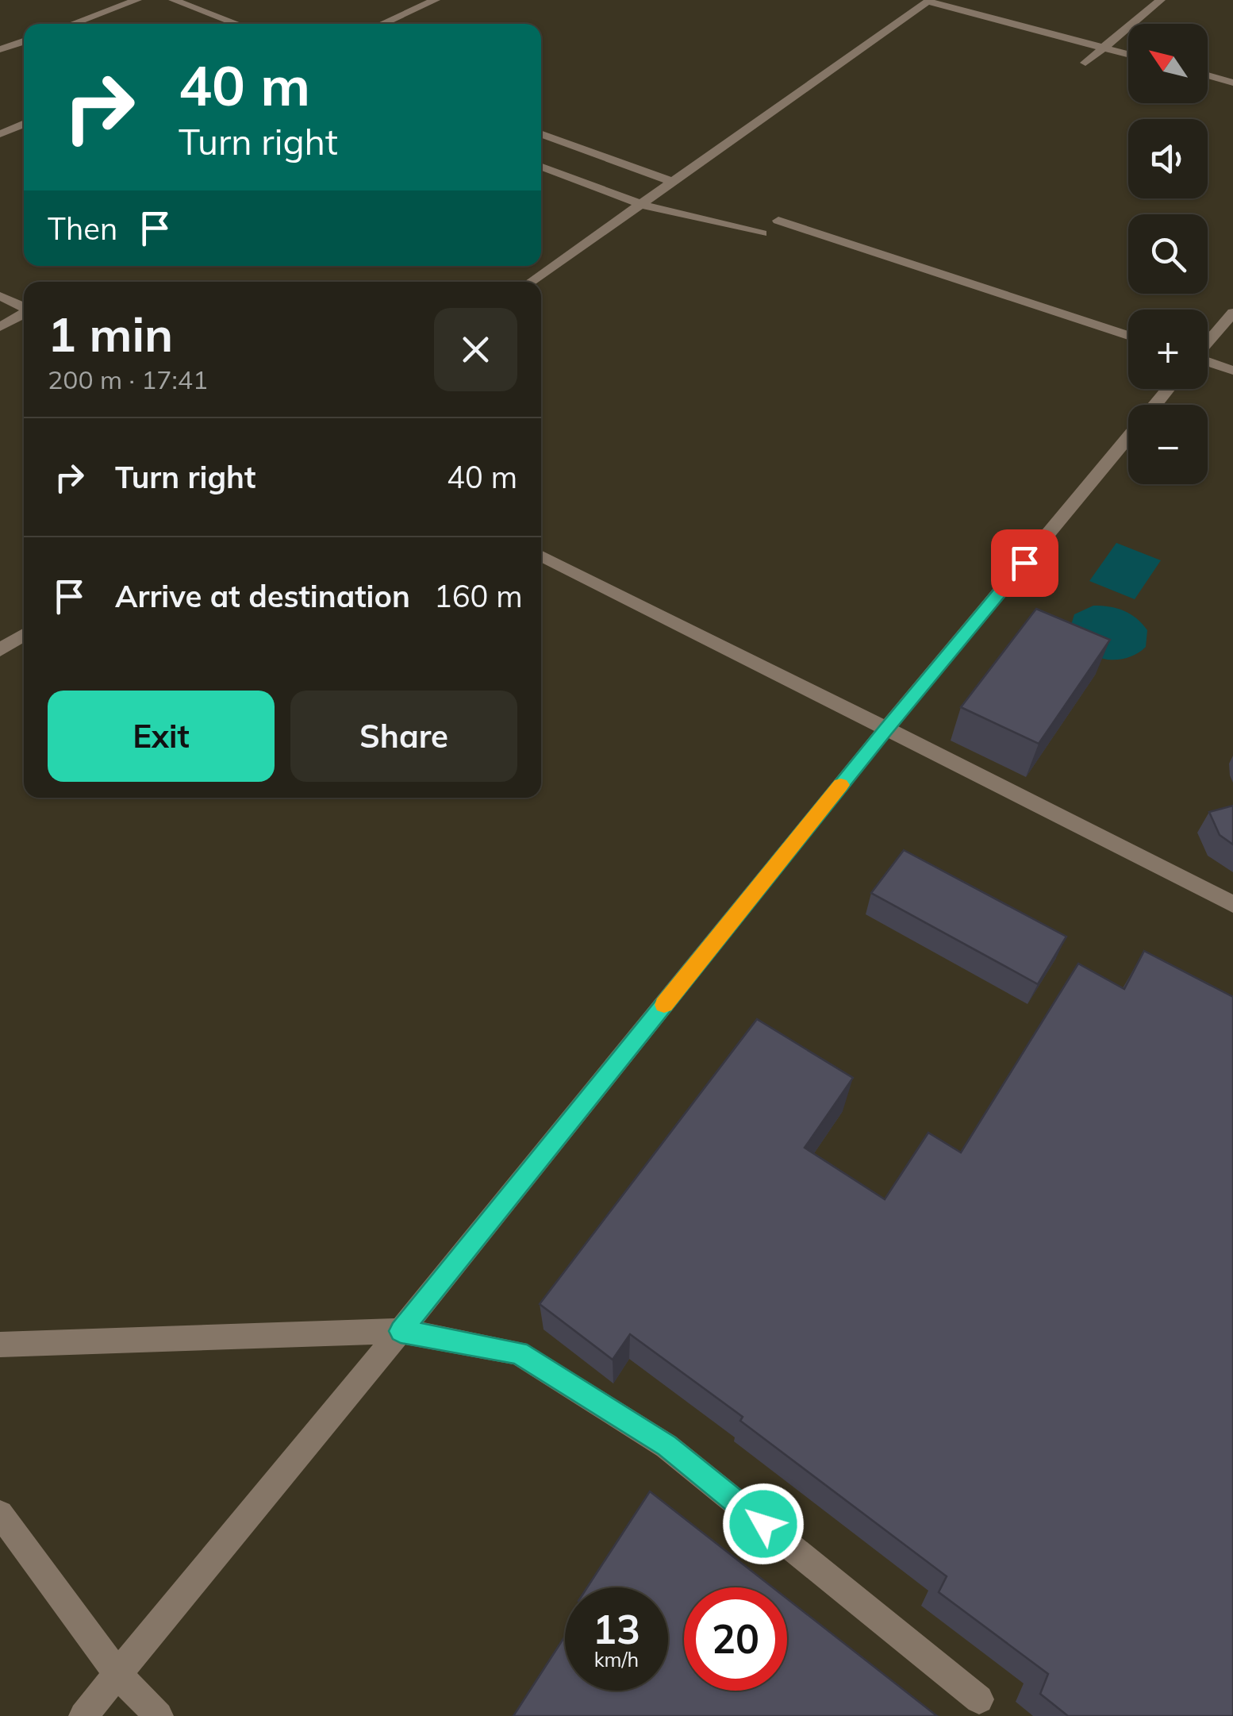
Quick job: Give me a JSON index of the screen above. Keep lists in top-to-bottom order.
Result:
{
  "north": "top left",
  "page": {
    "map_buttons": ["+", "−"],
    "turn": ["40 m", "Turn right"],
    "then": "Then",
    "heading": ["1 min", "200 m · 17:41"],
    "list": [
      {
        "name": "Turn right",
        "value": "40 m"
      },
      {
        "name": "Arrive at destination",
        "value": "160 m"
      }
    ],
    "buttons": ["Exit", "Share"],
    "speed": "13 km/h",
    "limit": "20"
  }
}
